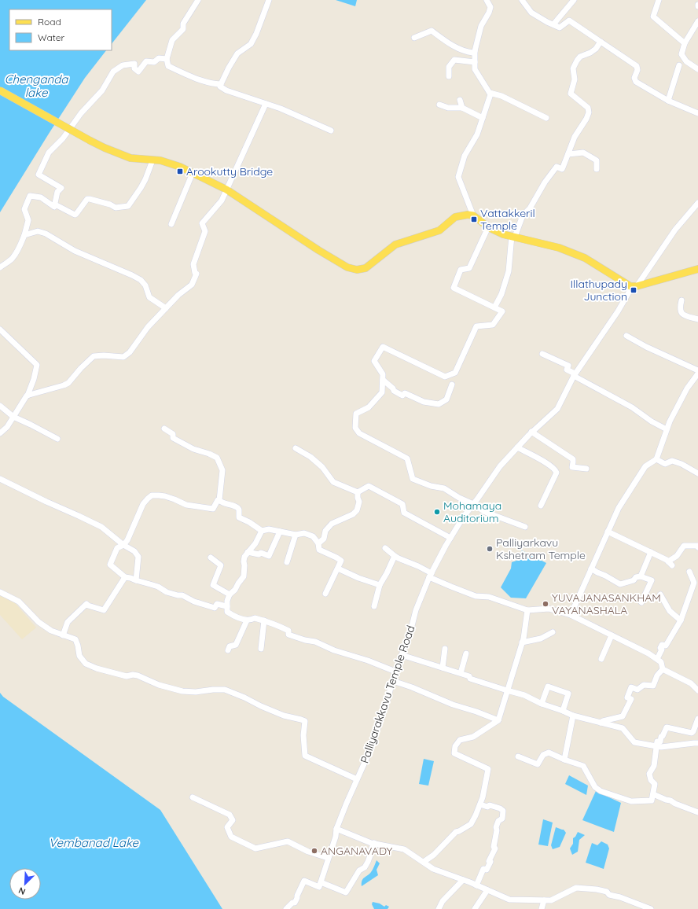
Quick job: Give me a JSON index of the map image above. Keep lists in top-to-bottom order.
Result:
{
  "streets": {
    "street": ["Palliyarakkavu Temple Road"]
  },
  "water": ["Chenganda lake", "Vembanad Lake"],
  "places": {
    "transit": ["Arookutty Bridge", "Vattakkeril Temple", "Illathupady Junction"],
    "other": [
      "Mohamaya Auditorium",
      "Palliyarkavu Kshetram Temple",
      "YUVAJANASANKHAM VAYANASHALA",
      "ANGANAVADY"
    ]
  },
  "legend": ["Road", "Water"],
  "north": "bottom left"
}
